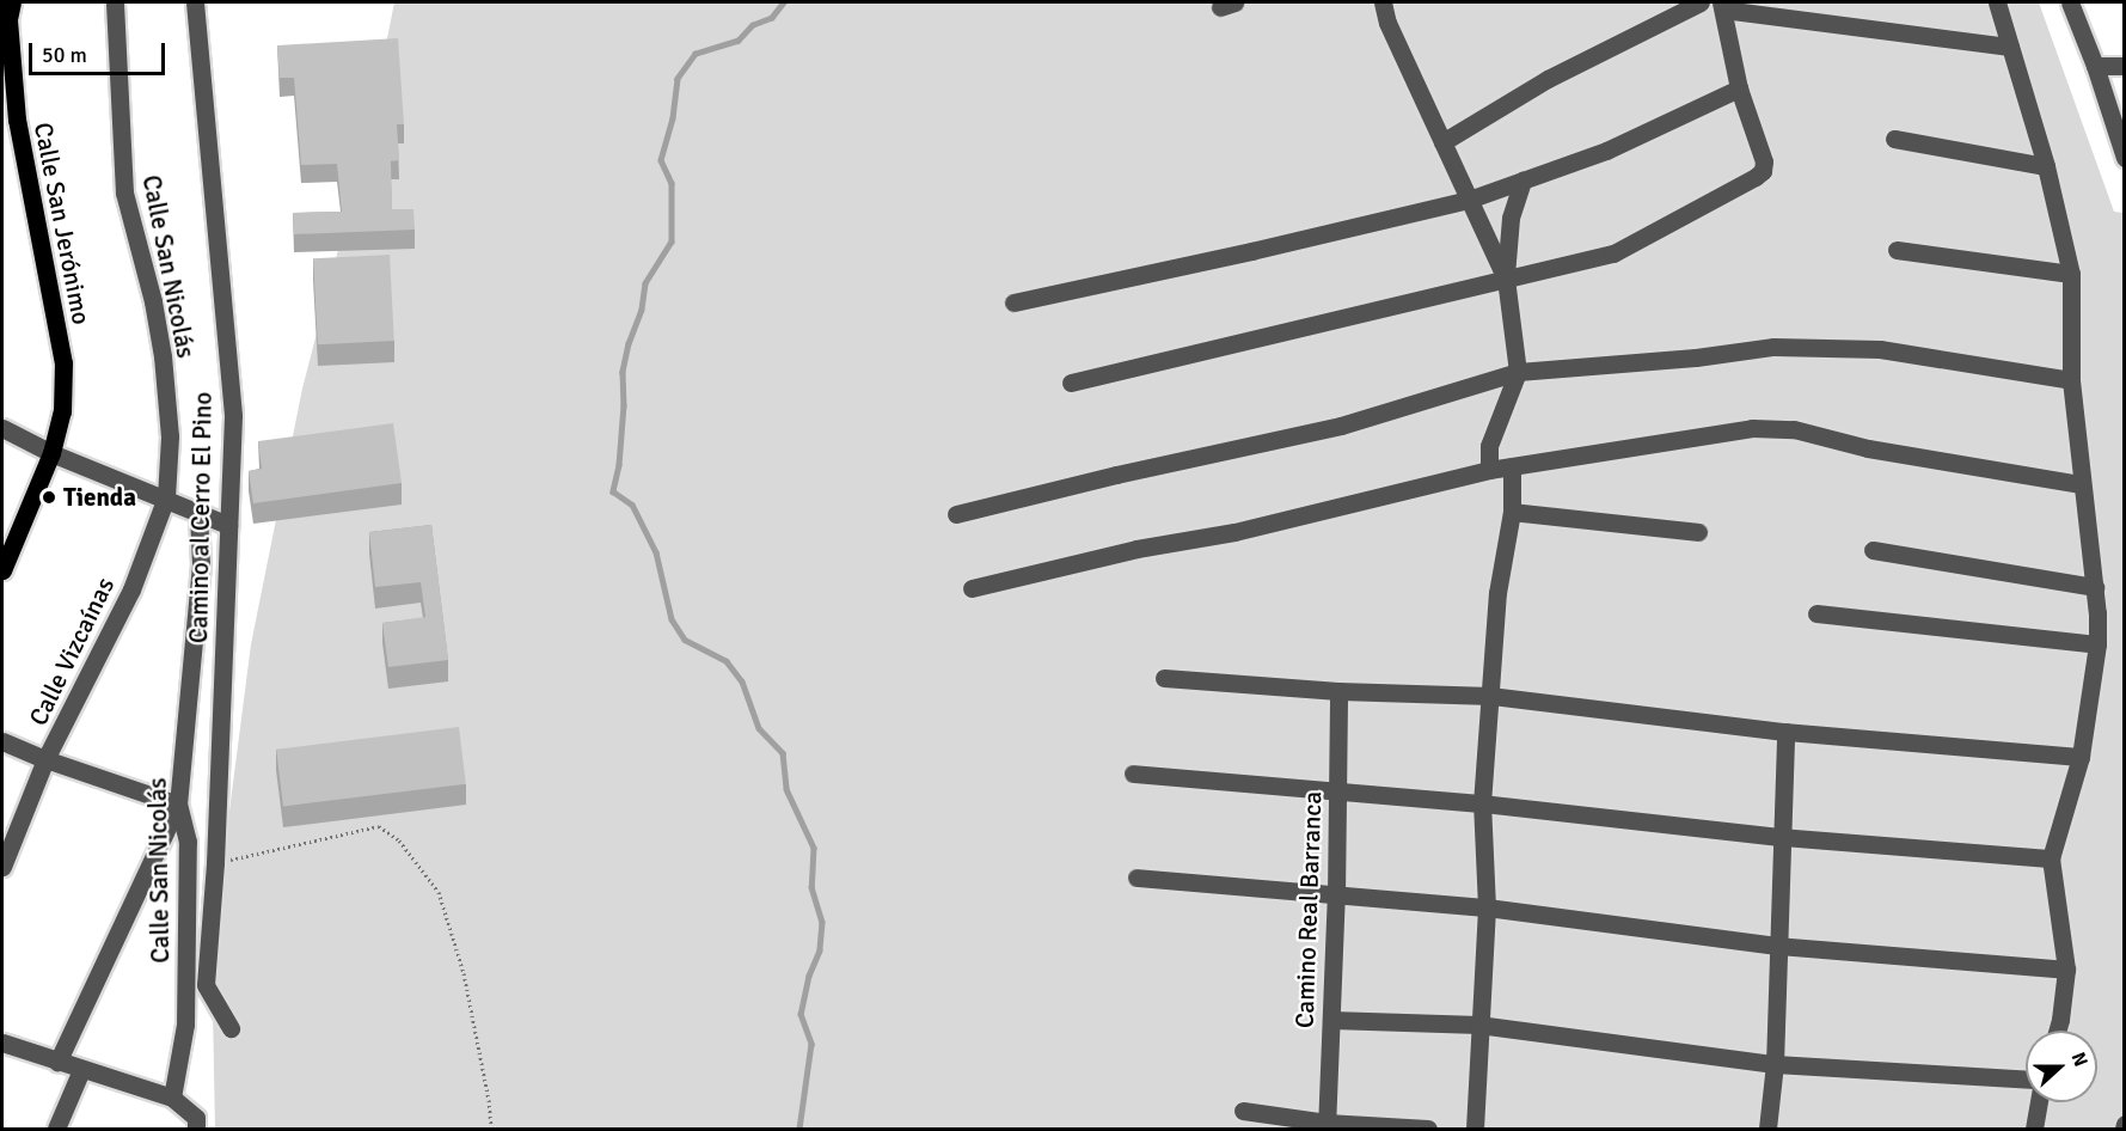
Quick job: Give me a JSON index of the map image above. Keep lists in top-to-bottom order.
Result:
{
  "streets": {
    "main road": ["Calle San Jerónimo"],
    "street": [
      "Calle San Nicolás",
      "Camino al Cerro El Pino",
      "Calle Vizcaínas",
      "Camino Real Barranca"
    ]
  },
  "crossings": [
    ["Calle San Nicolás", "Calle Vizcaínas"]
  ],
  "places": ["Tienda"],
  "scale_bar": "50 m",
  "north": "right"
}
